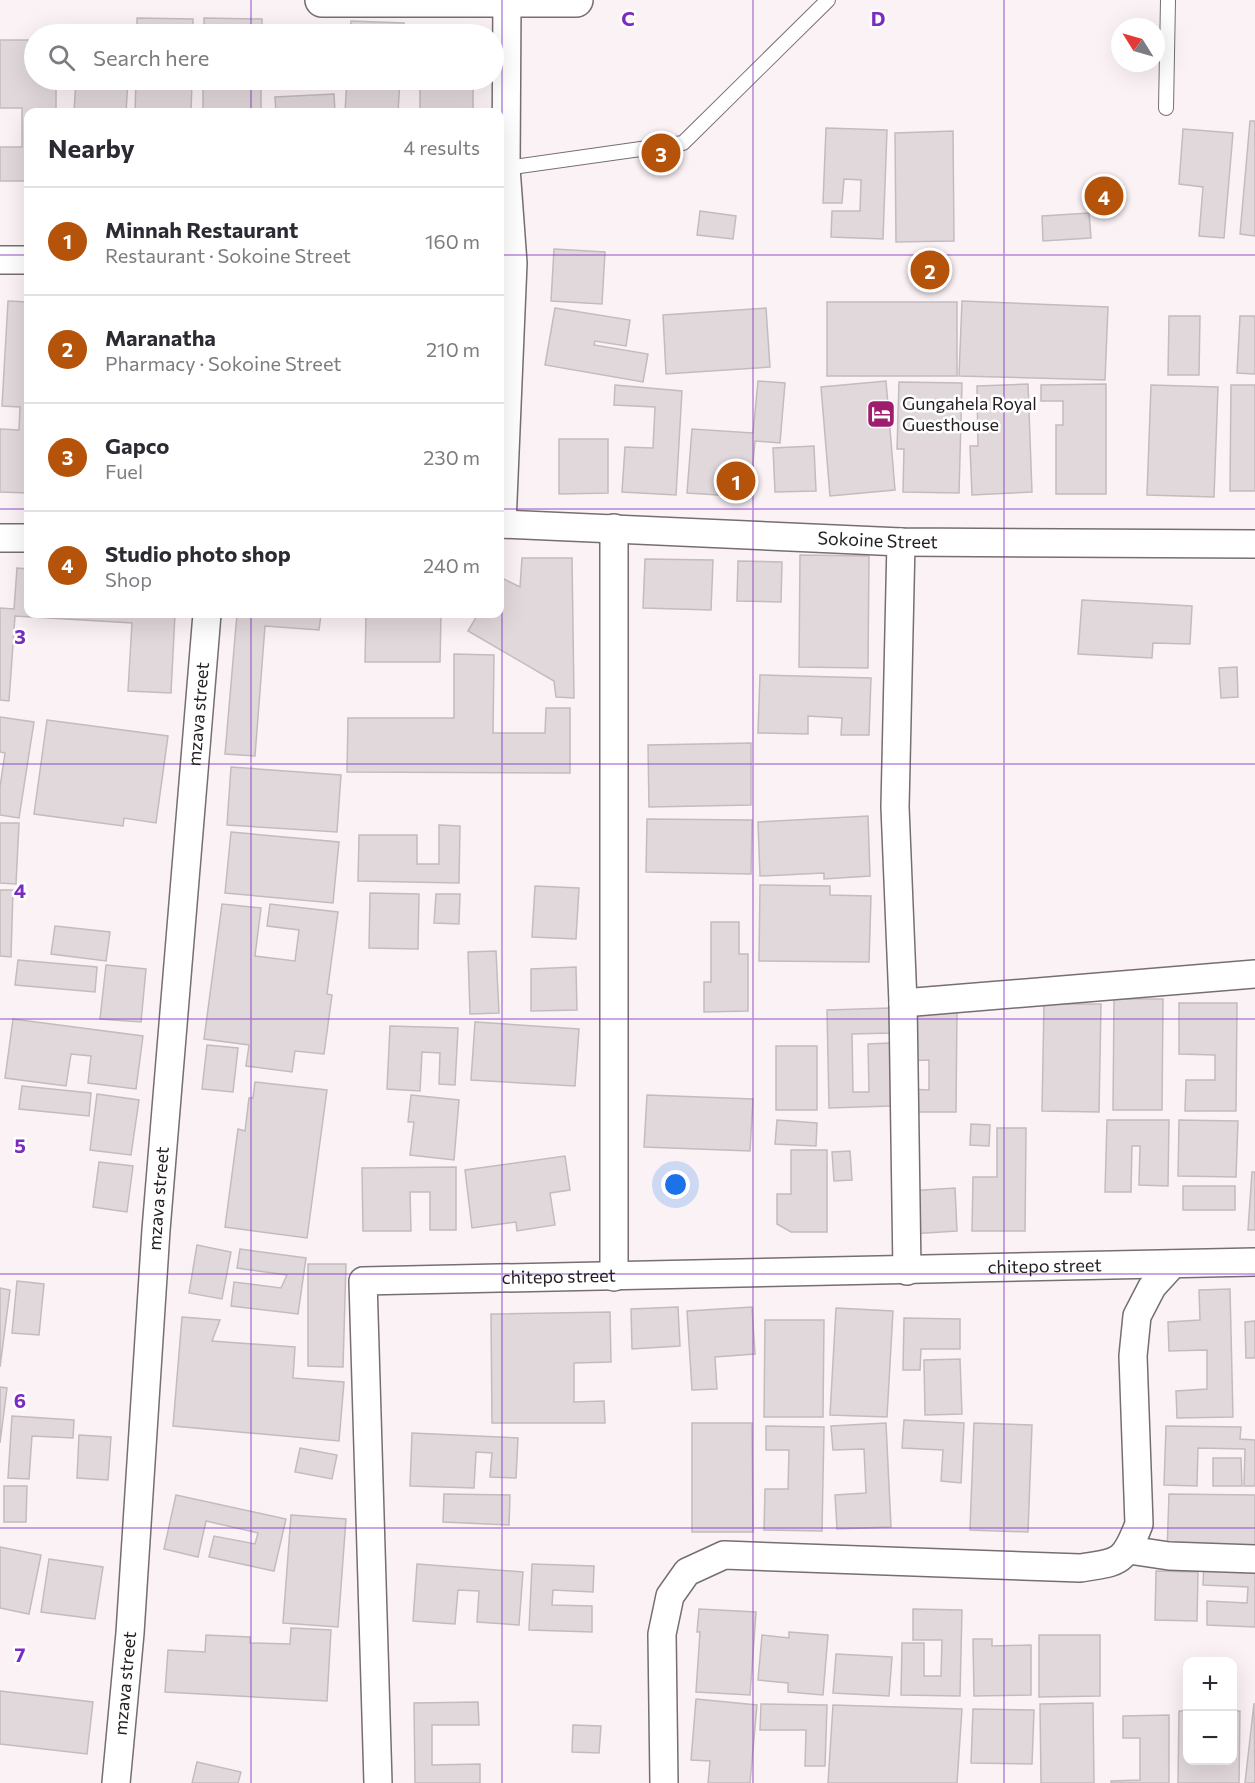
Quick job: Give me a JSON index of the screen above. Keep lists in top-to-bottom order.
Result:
{
  "streets": {
    "street": ["Sokoine Street", "mzava street", "chitepo street"]
  },
  "places": {
    "hotel": ["Gungahela Royal Guesthouse"]
  },
  "north": "top left",
  "page": {
    "search": "Search here",
    "heading": ["Nearby", "4 results"],
    "pins": [
      "3",
      "4",
      "2",
      "1"
    ],
    "list": [
      {
        "mark": "1",
        "name": "Minnah Restaurant",
        "note": "Restaurant · Sokoine Street",
        "value": "160 m"
      },
      {
        "mark": "2",
        "name": "Maranatha",
        "note": "Pharmacy · Sokoine Street",
        "value": "210 m"
      },
      {
        "mark": "3",
        "name": "Gapco",
        "note": "Fuel",
        "value": "230 m"
      },
      {
        "mark": "4",
        "name": "Studio photo shop",
        "note": "Shop",
        "value": "240 m"
      }
    ],
    "map_buttons": ["+", "−"]
  },
  "grid": {
    "columns": ["C", "D"],
    "rows": [
      "3",
      "4",
      "5",
      "6",
      "7"
    ]
  }
}
